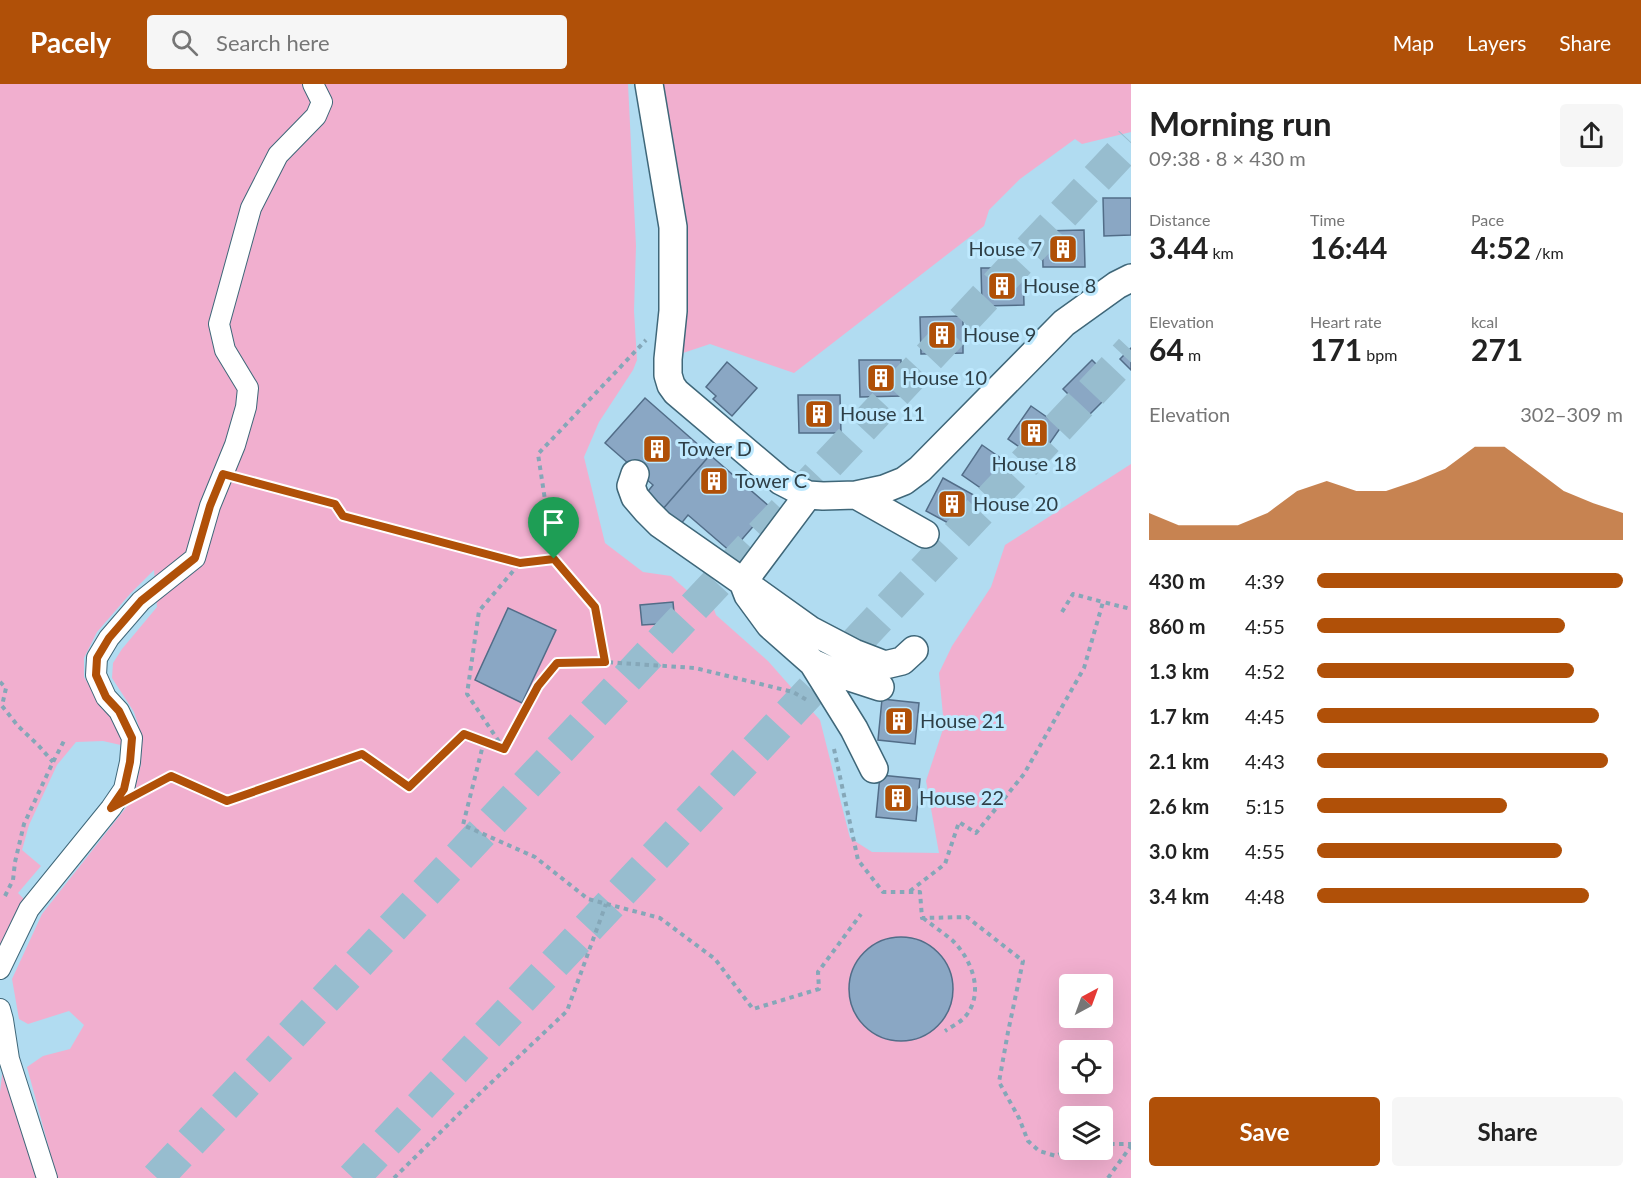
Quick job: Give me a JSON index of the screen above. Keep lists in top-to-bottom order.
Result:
{
  "places": {
    "building": [
      "House 7",
      "House 8",
      "House 9",
      "House 10",
      "House 11",
      "House 18",
      "Tower D",
      "Tower C",
      "House 20",
      "House 21",
      "House 22"
    ]
  },
  "north": "top right",
  "page": {
    "header": "Pacely",
    "search": "Search here",
    "nav": ["Map", "Layers", "Share"],
    "heading": ["Morning run", "09:38 · 8 × 430 m"],
    "stats": [
      ["Distance", "3.44 km"],
      ["Time", "16:44"],
      ["Pace", "4:52 /km"],
      ["Elevation", "64 m"],
      ["Heart rate", "171 bpm"],
      ["kcal", "271"]
    ],
    "chart": ["Elevation", "302–309 m"],
    "list": [
      {
        "name": "430 m",
        "note": "4:39"
      },
      {
        "name": "860 m",
        "note": "4:55"
      },
      {
        "name": "1.3 km",
        "note": "4:52"
      },
      {
        "name": "1.7 km",
        "note": "4:45"
      },
      {
        "name": "2.1 km",
        "note": "4:43"
      },
      {
        "name": "2.6 km",
        "note": "5:15"
      },
      {
        "name": "3.0 km",
        "note": "4:55"
      },
      {
        "name": "3.4 km",
        "note": "4:48"
      }
    ],
    "buttons": ["Save", "Share"]
  }
}
